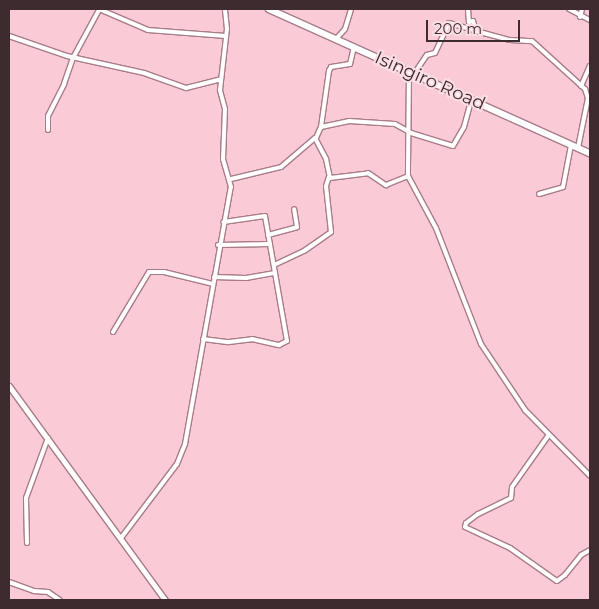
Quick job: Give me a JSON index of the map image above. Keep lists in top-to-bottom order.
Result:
{
  "streets": {
    "main road": ["Isingiro Road"]
  },
  "scale_bar": "200 m"
}
